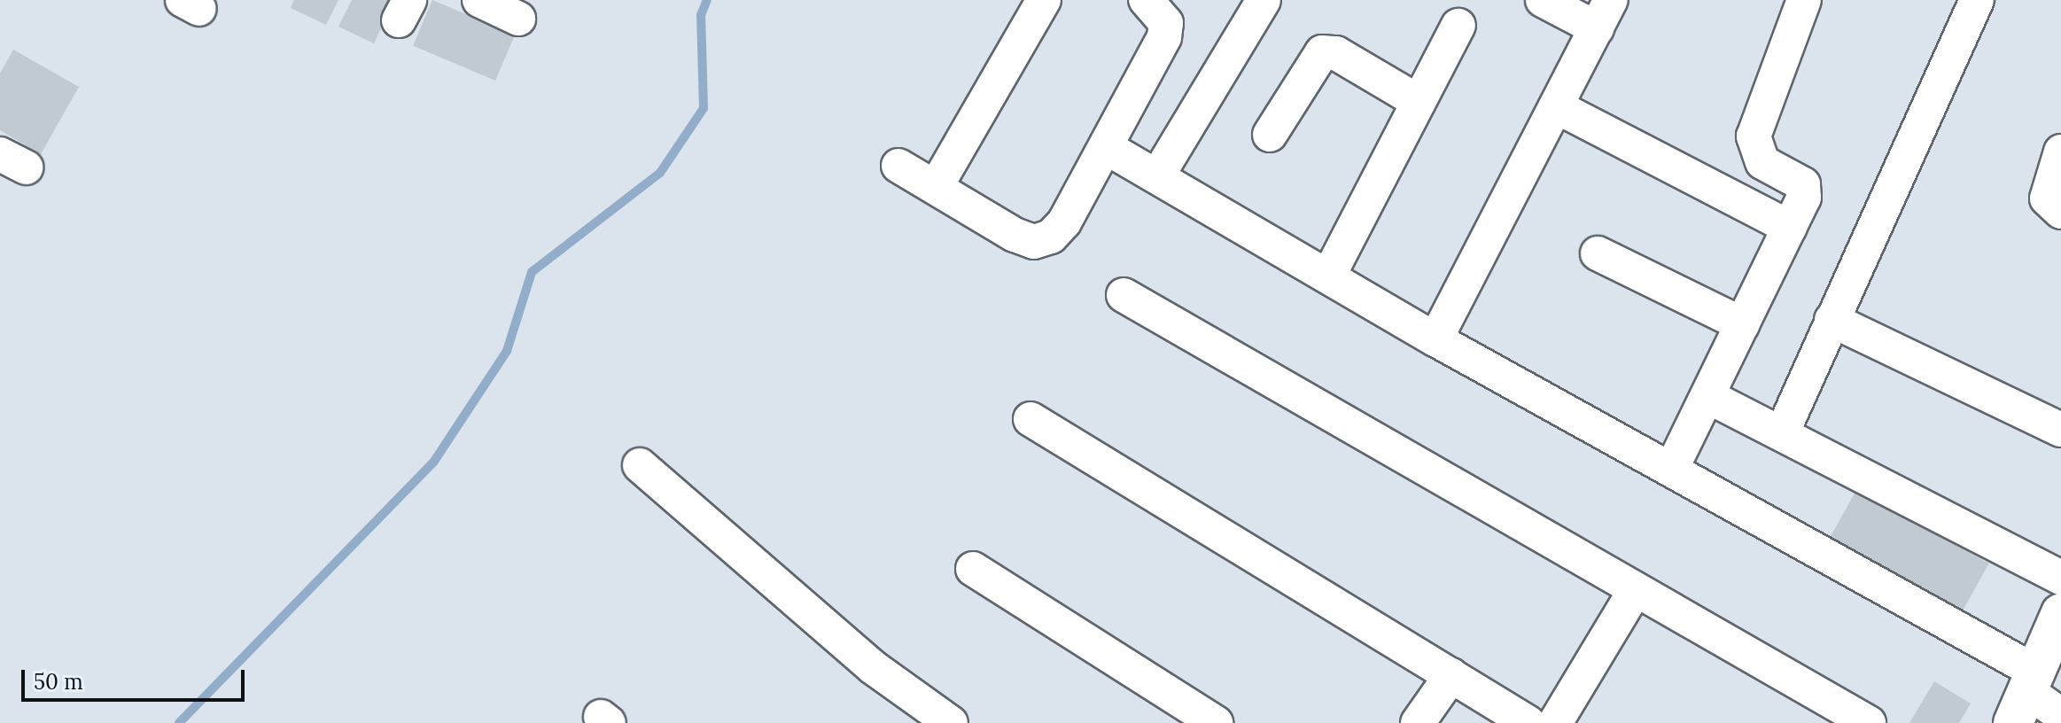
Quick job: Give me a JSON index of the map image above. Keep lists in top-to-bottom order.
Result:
{
  "scale_bar": "50 m"
}
